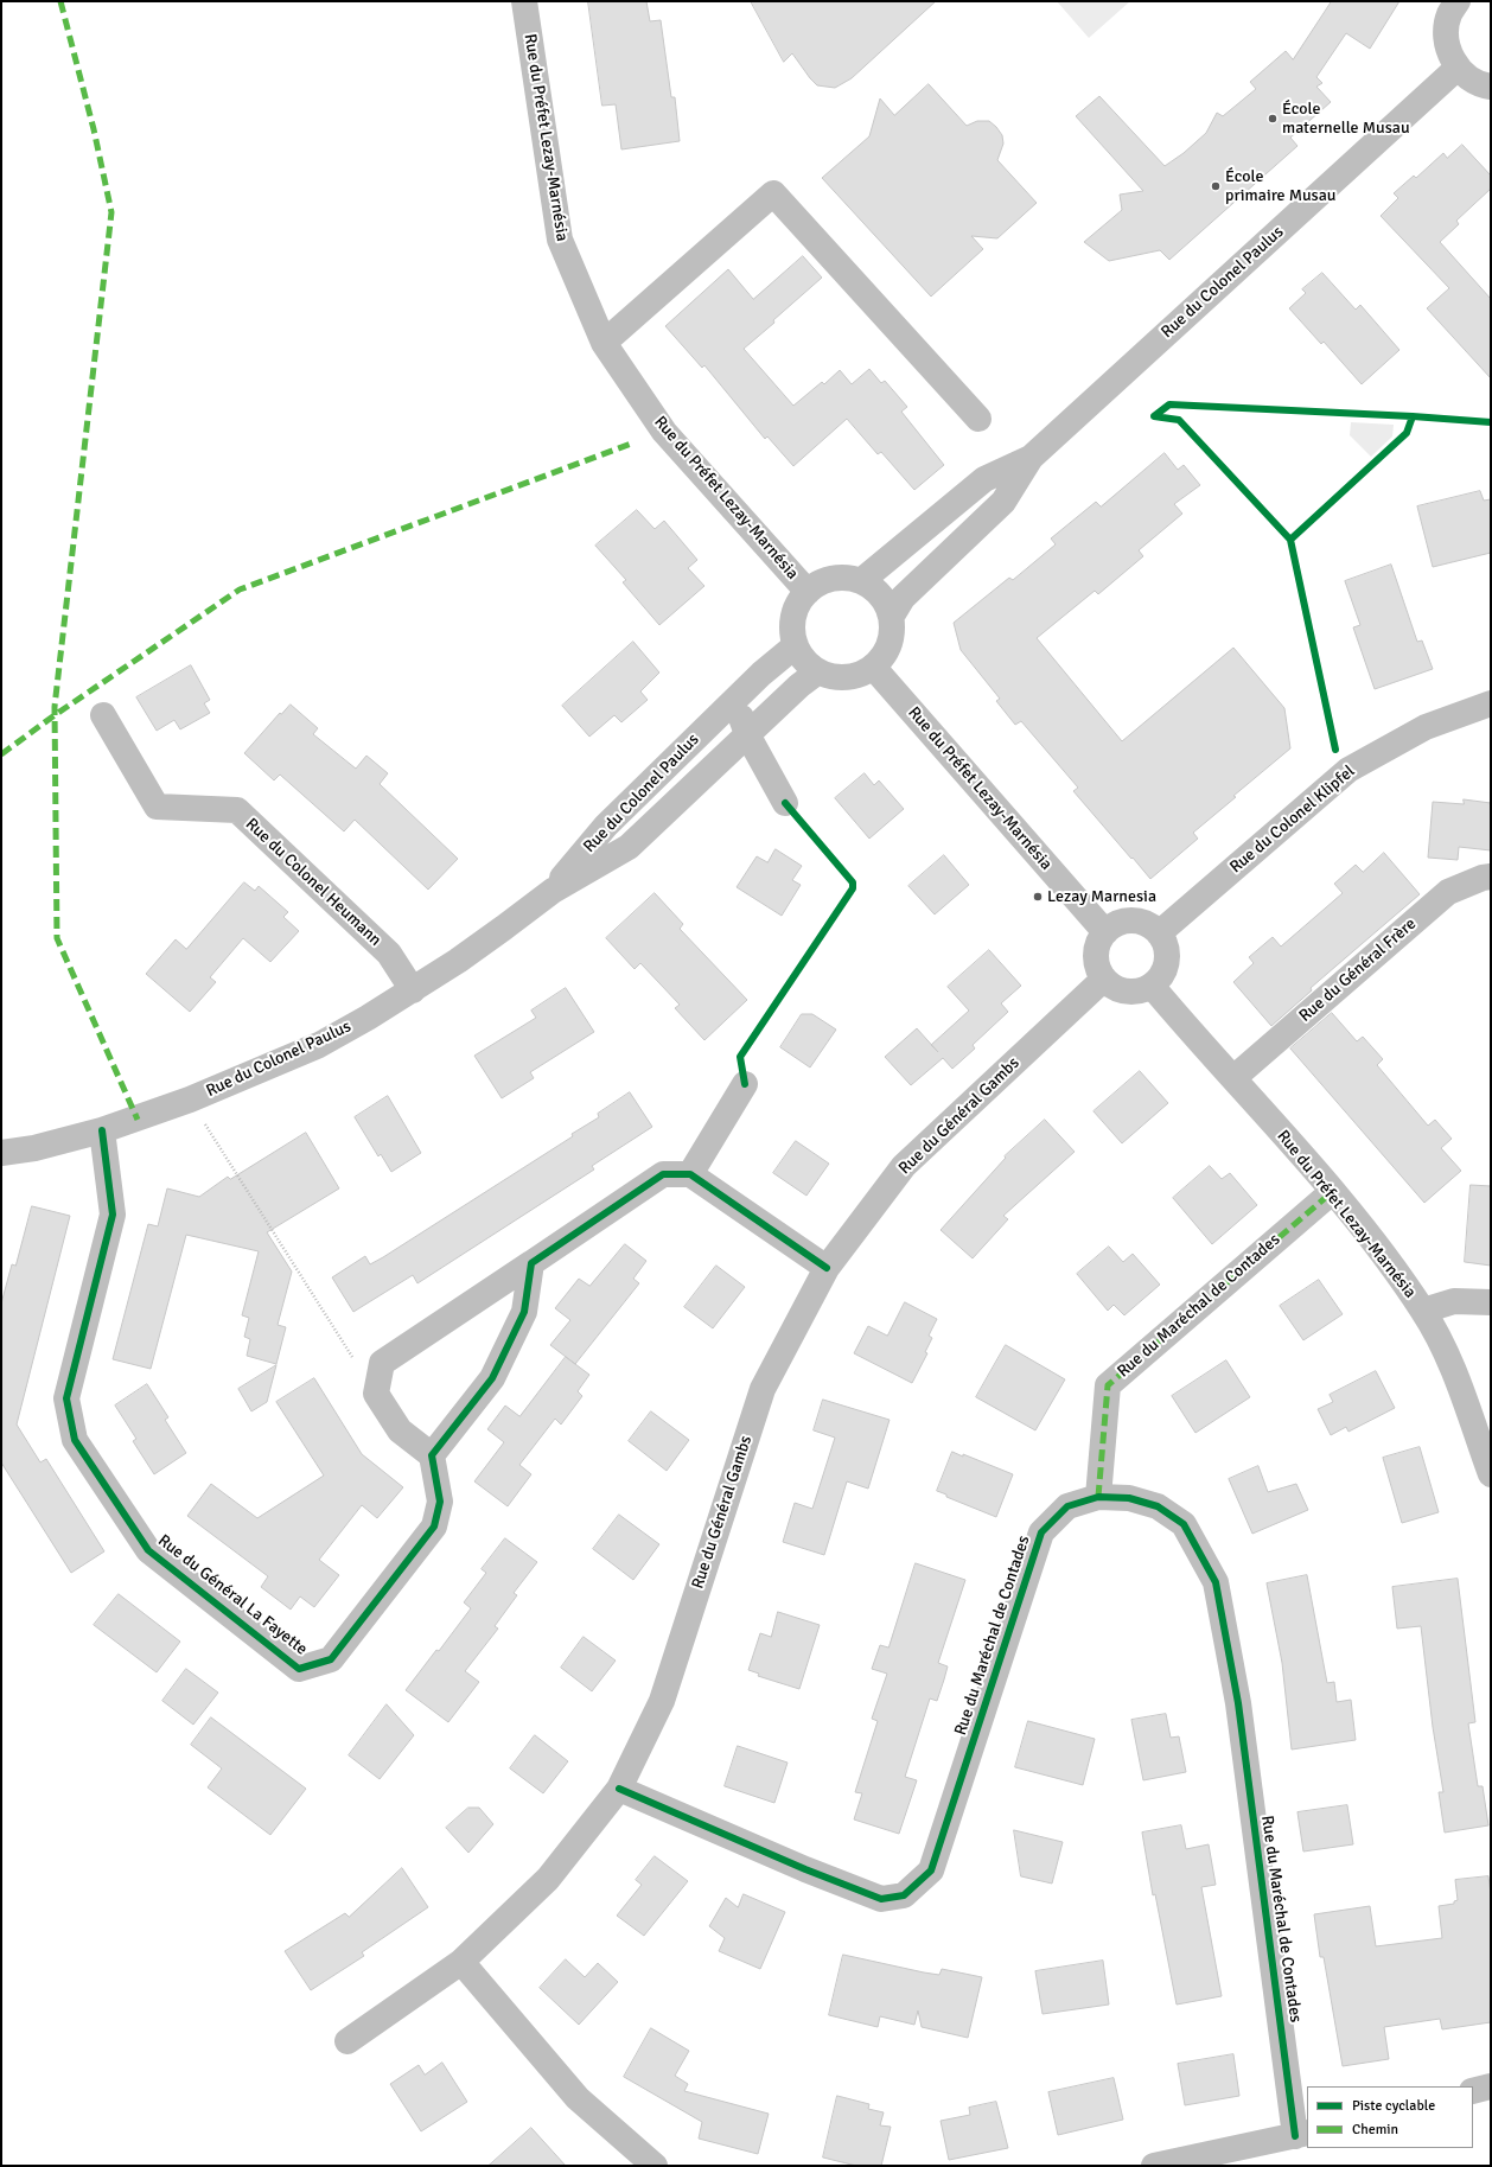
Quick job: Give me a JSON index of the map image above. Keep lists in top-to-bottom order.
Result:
{
  "streets": {
    "street": [
      "Rue du Préfet Lezay-Marnésia",
      "Rue du Colonel Paulus",
      "Rue du Colonel Klipfel",
      "Rue du Colonel Heumann",
      "Rue du Général Frère",
      "Rue du Général Gambs",
      "Rue du Maréchal de Contades",
      "Rue du Général La Fayette"
    ]
  },
  "crossings": [
    ["Rue du Préfet Lezay-Marnésia", "Rue du Colonel Paulus"],
    ["Rue du Préfet Lezay-Marnésia", "Rue du Colonel Klipfel"],
    ["Rue du Préfet Lezay-Marnésia", "Rue du Général Frère"],
    ["Rue du Préfet Lezay-Marnésia", "Rue du Général Gambs"],
    ["Rue du Préfet Lezay-Marnésia", "Rue du Maréchal de Contades"],
    ["Rue du Colonel Paulus", "Rue du Colonel Heumann"],
    ["Rue du Colonel Paulus", "Rue du Général La Fayette"],
    ["Rue du Colonel Klipfel", "Rue du Général Gambs"],
    ["Rue du Général Gambs", "Rue du Maréchal de Contades"]
  ],
  "places": ["École maternelle Musau", "École primaire Musau", "Lezay Marnesia"],
  "legend": ["Piste cyclable", "Chemin"]
}
